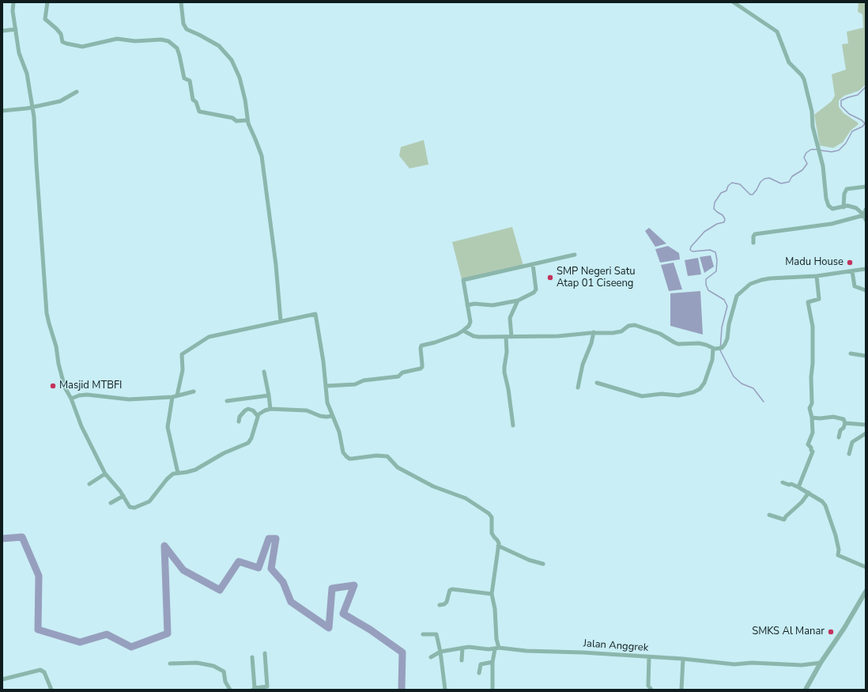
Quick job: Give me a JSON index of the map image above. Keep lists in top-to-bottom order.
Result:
{
  "streets": {
    "street": ["Jalan Anggrek"]
  },
  "places": [
    "Madu House",
    "SMP Negeri Satu Atap 01 Ciseeng",
    "Masjid MTBFI",
    "SMKS Al Manar"
  ]
}
